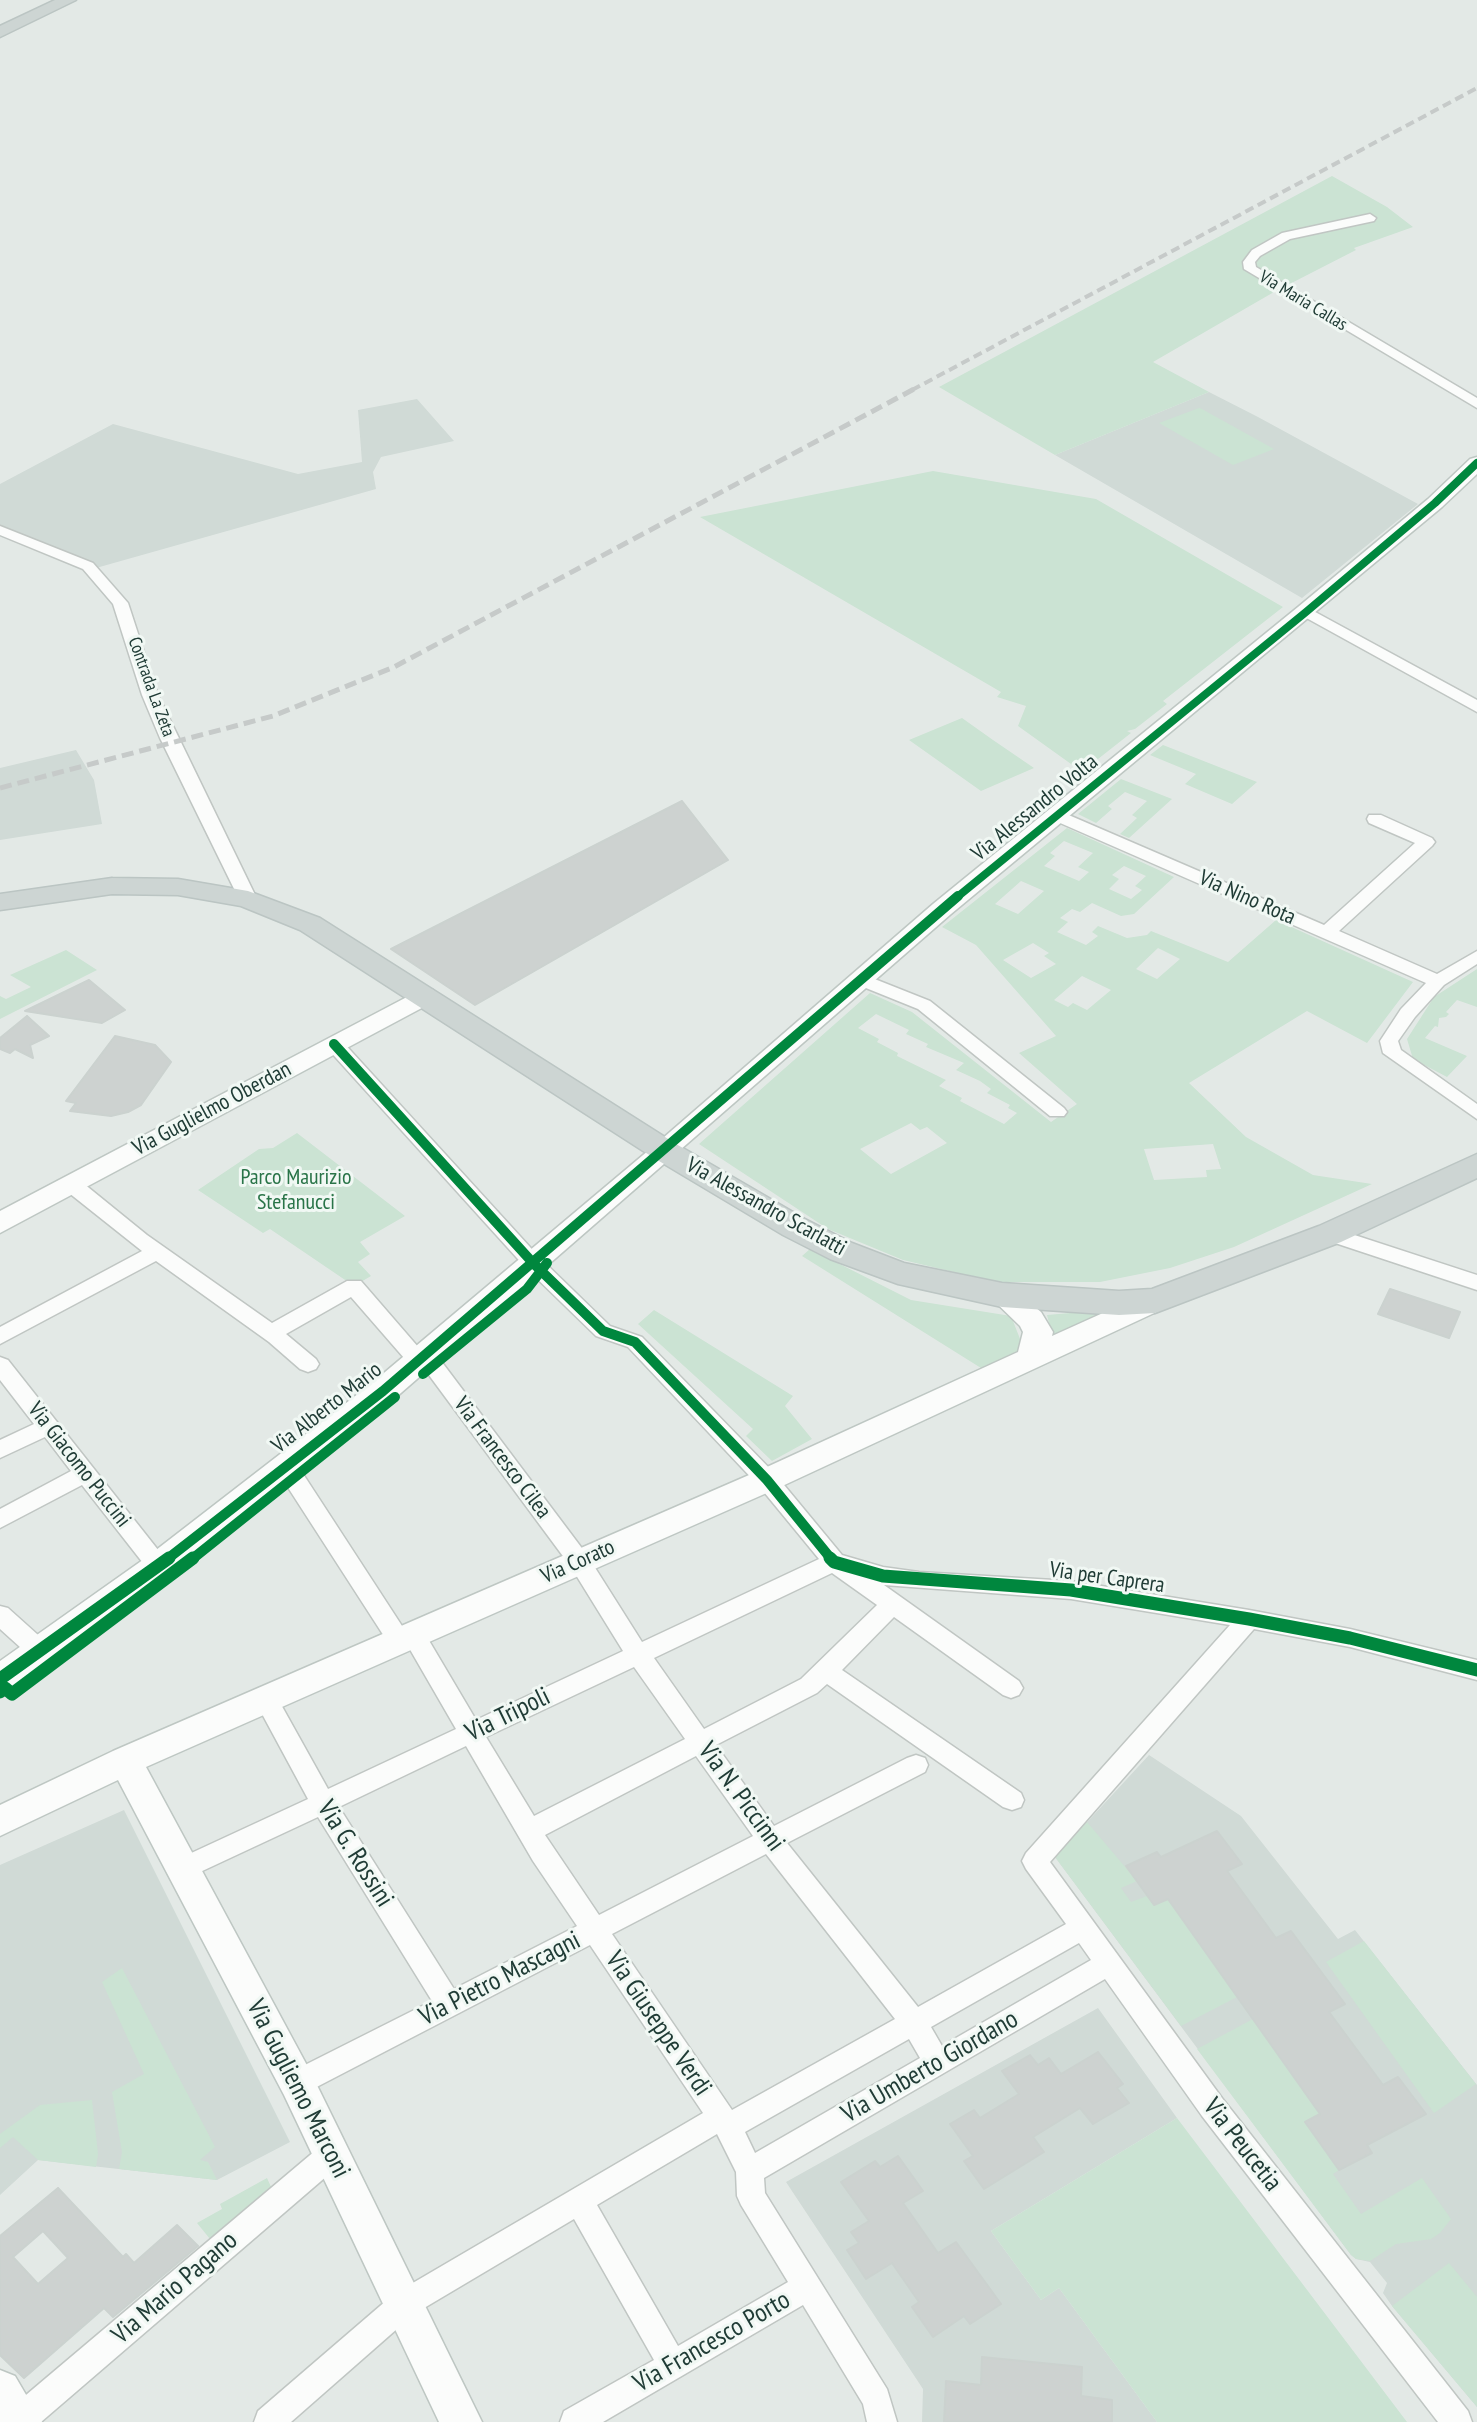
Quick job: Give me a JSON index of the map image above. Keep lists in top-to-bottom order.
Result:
{
  "streets": {
    "main road": ["Via Alessandro Scarlatti"],
    "street": [
      "Via Maria Callas",
      "Contrada La Zeta",
      "Via Alessandro Volta",
      "Via Nino Rota",
      "Via Guglielmo Oberdan",
      "Via Alberto Mario",
      "Via Francesco Cilea",
      "Via Giacomo Puccini",
      "Via Corato",
      "Via per Caprera",
      "Via Tripoli",
      "Via N. Piccinni",
      "Via G. Rossini",
      "Via Pietro Mascagni",
      "Via Giuseppe Verdi",
      "Via Umberto Giordano",
      "Via Gugliemo Marconi",
      "Via Peucetia",
      "Via Mario Pagano",
      "Via Francesco Porto"
    ]
  },
  "crossings": [
    ["Contrada La Zeta", "Via Alessandro Scarlatti"],
    ["Via Alessandro Volta", "Via Nino Rota"],
    ["Via Alessandro Volta", "Via Alessandro Scarlatti"],
    ["Via Alessandro Volta", "Via Alberto Mario"],
    ["Via Guglielmo Oberdan", "Via Alessandro Scarlatti"],
    ["Via Alessandro Scarlatti", "Via Alberto Mario"],
    ["Via Alessandro Scarlatti", "Via Corato"],
    ["Via Alberto Mario", "Via Francesco Cilea"],
    ["Via Alberto Mario", "Via Giacomo Puccini"],
    ["Via Alberto Mario", "Via Giuseppe Verdi"],
    ["Via Francesco Cilea", "Via Corato"],
    ["Via Francesco Cilea", "Via N. Piccinni"],
    ["Via Corato", "Via N. Piccinni"],
    ["Via Corato", "Via G. Rossini"],
    ["Via Corato", "Via Giuseppe Verdi"],
    ["Via Corato", "Via Gugliemo Marconi"],
    ["Via per Caprera", "Via Tripoli"],
    ["Via per Caprera", "Via Peucetia"],
    ["Via Tripoli", "Via N. Piccinni"],
    ["Via Tripoli", "Via G. Rossini"],
    ["Via Tripoli", "Via Giuseppe Verdi"],
    ["Via Tripoli", "Via Gugliemo Marconi"],
    ["Via N. Piccinni", "Via Pietro Mascagni"],
    ["Via N. Piccinni", "Via Umberto Giordano"],
    ["Via G. Rossini", "Via Pietro Mascagni"],
    ["Via Pietro Mascagni", "Via Giuseppe Verdi"],
    ["Via Pietro Mascagni", "Via Gugliemo Marconi"],
    ["Via Giuseppe Verdi", "Via Umberto Giordano"],
    ["Via Giuseppe Verdi", "Via Francesco Porto"],
    ["Via Umberto Giordano", "Via Peucetia"],
    ["Via Gugliemo Marconi", "Via Mario Pagano"]
  ],
  "parks": ["Parco Maurizio Stefanucci"]
}
